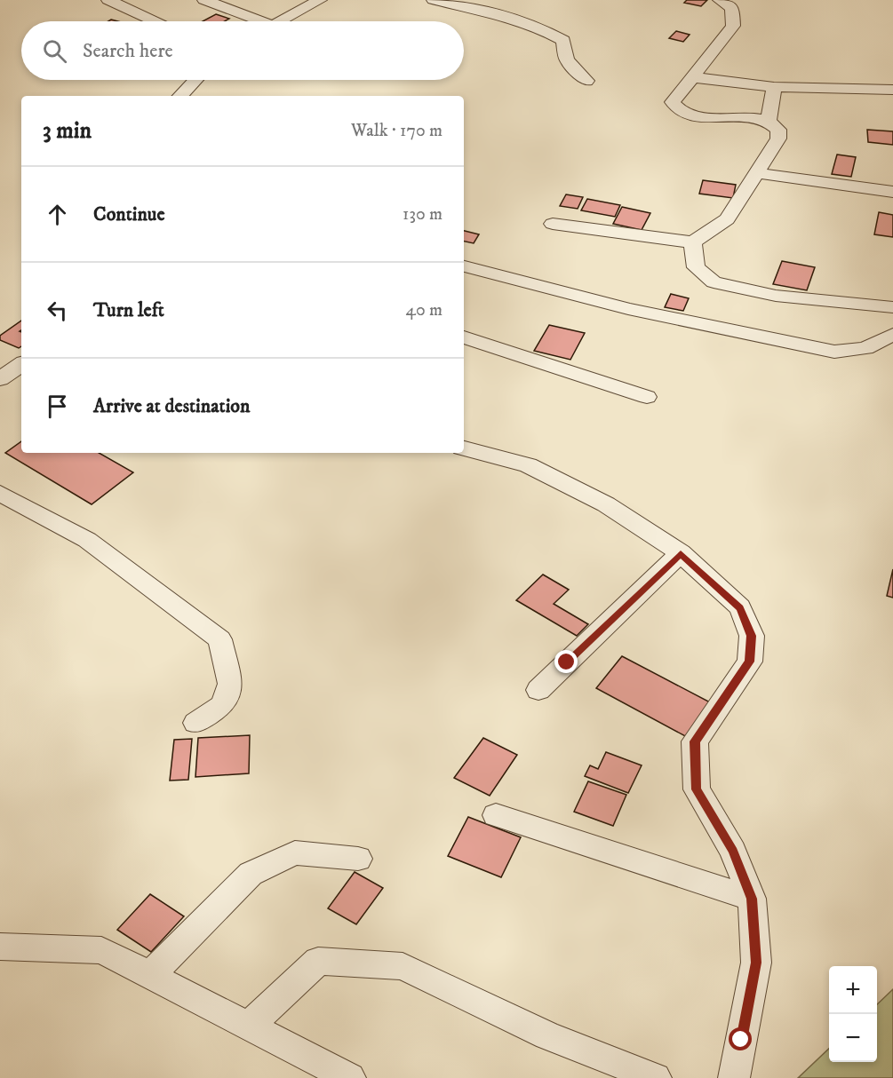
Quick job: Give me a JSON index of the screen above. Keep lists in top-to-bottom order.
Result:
{
  "page": {
    "search": "Search here",
    "heading": ["3 min", "Walk · 170 m"],
    "list": [
      ["Continue", "130 m"],
      ["Turn left", "40 m"],
      "Arrive at destination"
    ],
    "map_buttons": ["+", "−"]
  }
}
